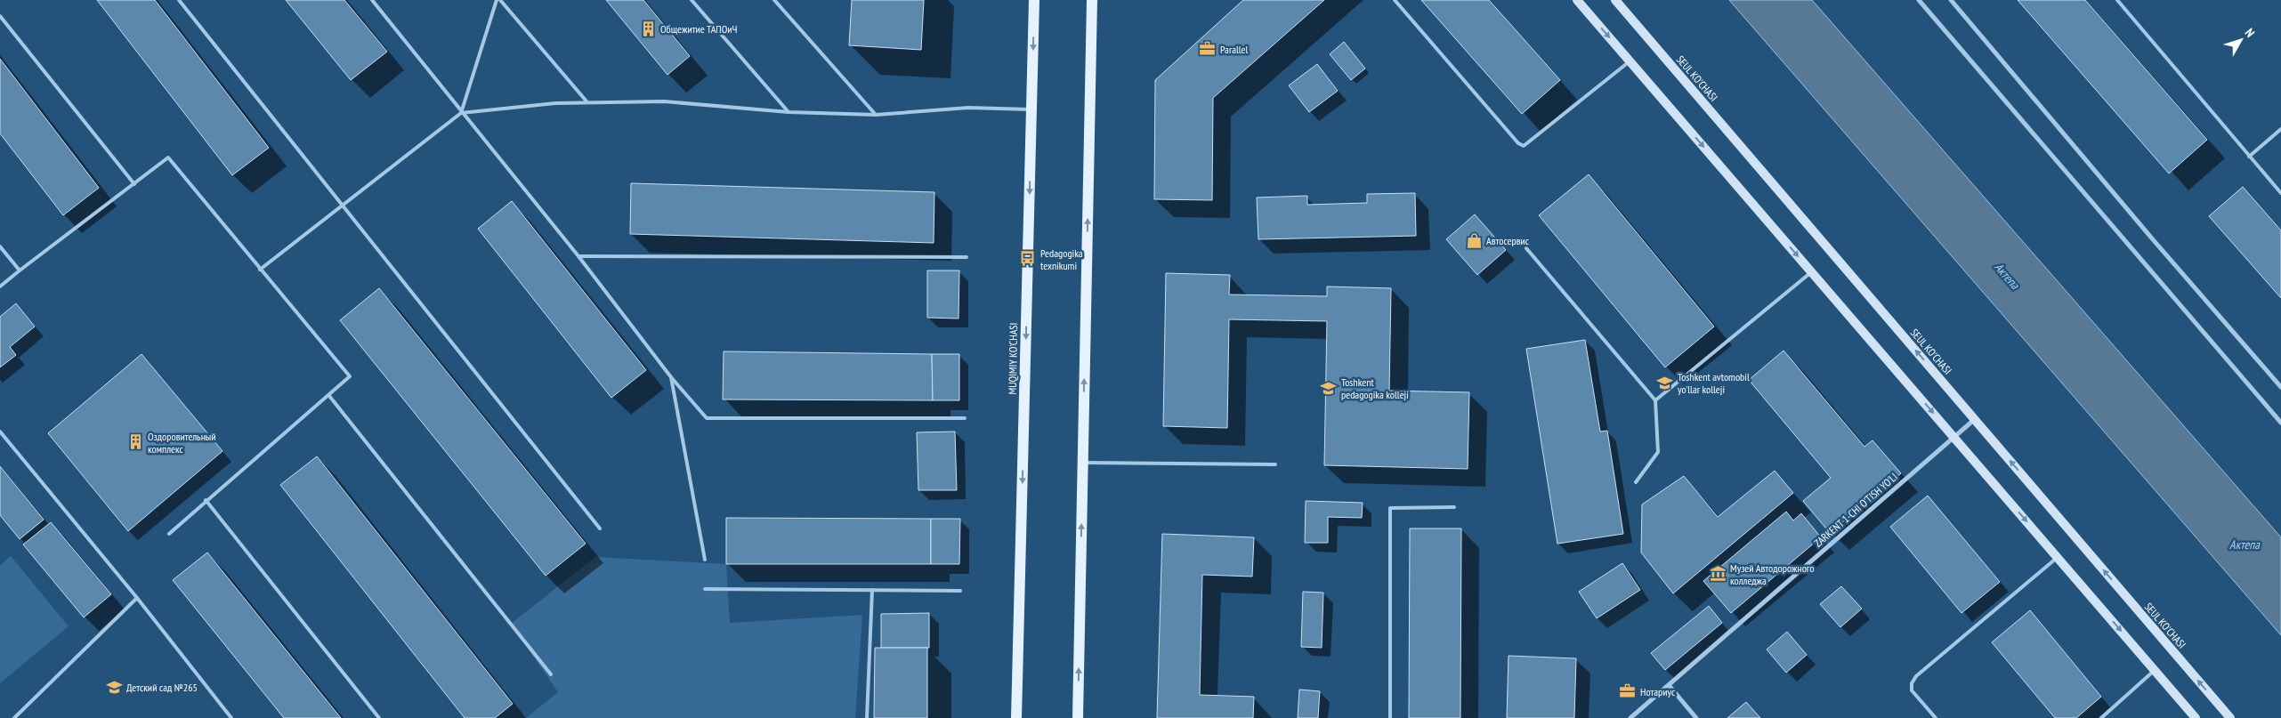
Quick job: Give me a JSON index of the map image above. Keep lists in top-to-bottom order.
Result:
{
  "streets": {
    "main road": ["SEUL KO'CHASI", "MUQIMIY KO'CHASI"],
    "street": ["ZARKENT 1-CHI O'TISH YO'LI"]
  },
  "crossings": [
    ["SEUL KO'CHASI", "ZARKENT 1-CHI O'TISH YO'LI"]
  ],
  "water": ["Актепа"],
  "places": {
    "building": ["Общежитие ТАПОиЧ", "Оздоровительный комплекс"],
    "office": ["Parallel", "Нотариус"],
    "shop": ["Автосервис"],
    "bus stop": ["Pedagogika texnikumi"],
    "school or university": ["Toshkent avtomobil yo'llar kolleji", "Toshkent pedagogika kolleji", "Детский сад №265"],
    "museum": ["Музей Автодорожного колледжа"]
  },
  "north": "top right"
}
